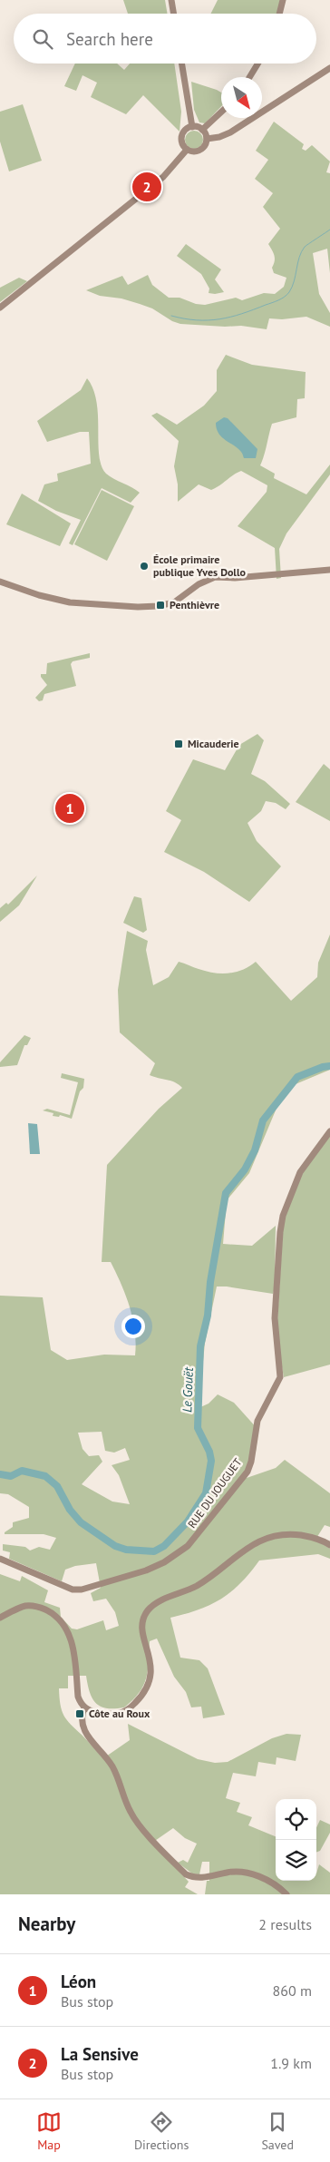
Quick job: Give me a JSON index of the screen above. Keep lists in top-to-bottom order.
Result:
{
  "streets": {
    "street": ["RUE DU JOUGUET"]
  },
  "water": ["Le Gouët"],
  "places": {
    "other": ["École primaire publique Yves Dollo"],
    "transit": ["Penthièvre", "Micauderie", "Côte au Roux"]
  },
  "north": "bottom right",
  "page": {
    "search": "Search here",
    "pins": ["2", "1"],
    "heading": ["Nearby", "2 results"],
    "list": [
      {
        "mark": "1",
        "name": "Léon",
        "note": "Bus stop",
        "value": "860 m"
      },
      {
        "mark": "2",
        "name": "La Sensive",
        "note": "Bus stop",
        "value": "1.9 km"
      }
    ],
    "nav": ["Map", "Directions", "Saved"]
  }
}
